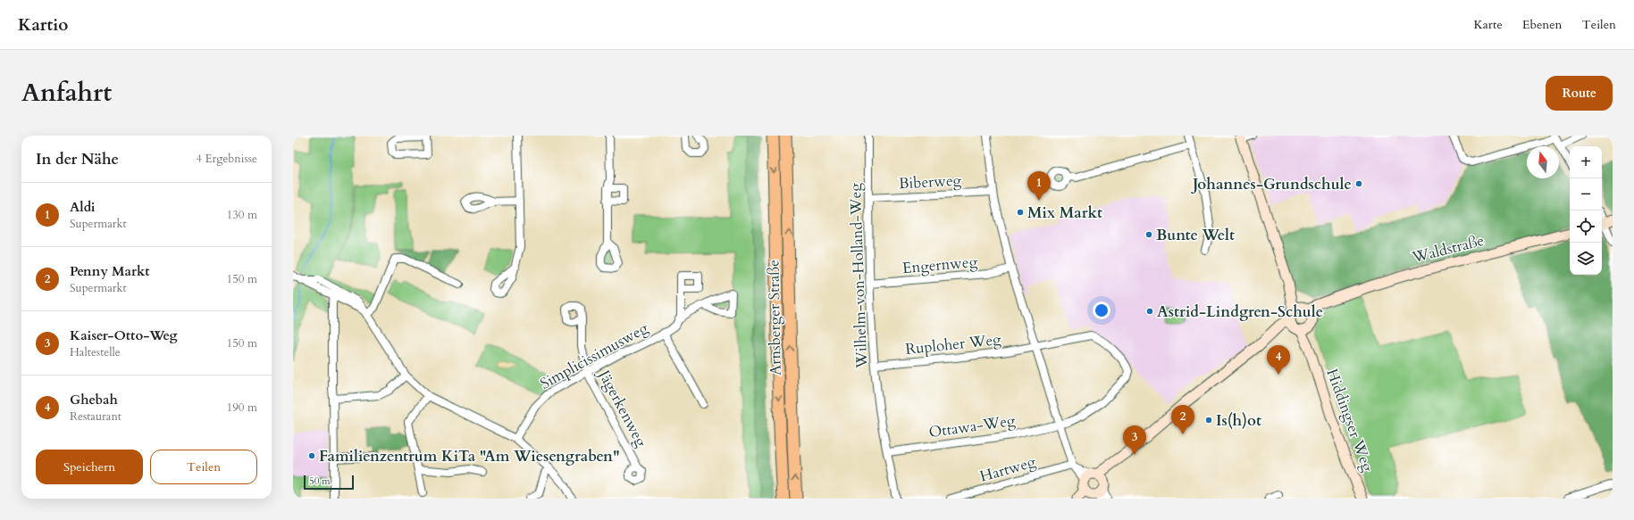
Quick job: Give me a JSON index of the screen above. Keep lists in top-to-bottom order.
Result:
{
  "streets": {
    "main road": ["Waldstraße", "Arnsberger Straße", "Hiddingser Weg"],
    "street": [
      "Biberweg",
      "Engernweg",
      "Wilhelm-von-Holland-Weg",
      "Ruploher Weg",
      "Simplicissimusweg",
      "Jägerkenweg",
      "Ottawa-Weg",
      "Hartweg"
    ]
  },
  "crossings": [
    ["Biberweg", "Wilhelm-von-Holland-Weg"],
    ["Engernweg", "Wilhelm-von-Holland-Weg"],
    ["Wilhelm-von-Holland-Weg", "Ruploher Weg"],
    ["Wilhelm-von-Holland-Weg", "Ottawa-Weg"],
    ["Ruploher Weg", "Ottawa-Weg"],
    ["Simplicissimusweg", "Jägerkenweg"]
  ],
  "places": [
    "Johannes-Grundschule",
    "Mix Markt",
    "Bunte Welt",
    "Astrid-Lindgren-Schule",
    "Is(h)ot",
    "Familienzentrum KiTa \"Am Wiesengraben\""
  ],
  "scale_bar": "50 m",
  "north": "top",
  "page": {
    "header": "Kartio",
    "nav": ["Karte", "Ebenen", "Teilen"],
    "title": "Anfahrt",
    "buttons": [
      "Route",
      ["Speichern", "Teilen"]
    ],
    "heading": ["In der Nähe", "4 Ergebnisse"],
    "map_buttons": ["+", "−"],
    "pins": [
      "1",
      "4",
      "2",
      "3"
    ],
    "list": [
      {
        "mark": "1",
        "name": "Aldi",
        "note": "Supermarkt",
        "value": "130 m"
      },
      {
        "mark": "2",
        "name": "Penny Markt",
        "note": "Supermarkt",
        "value": "150 m"
      },
      {
        "mark": "3",
        "name": "Kaiser-Otto-Weg",
        "note": "Haltestelle",
        "value": "150 m"
      },
      {
        "mark": "4",
        "name": "Ghebah",
        "note": "Restaurant",
        "value": "190 m"
      }
    ],
    "scale": "50 m"
  }
}
